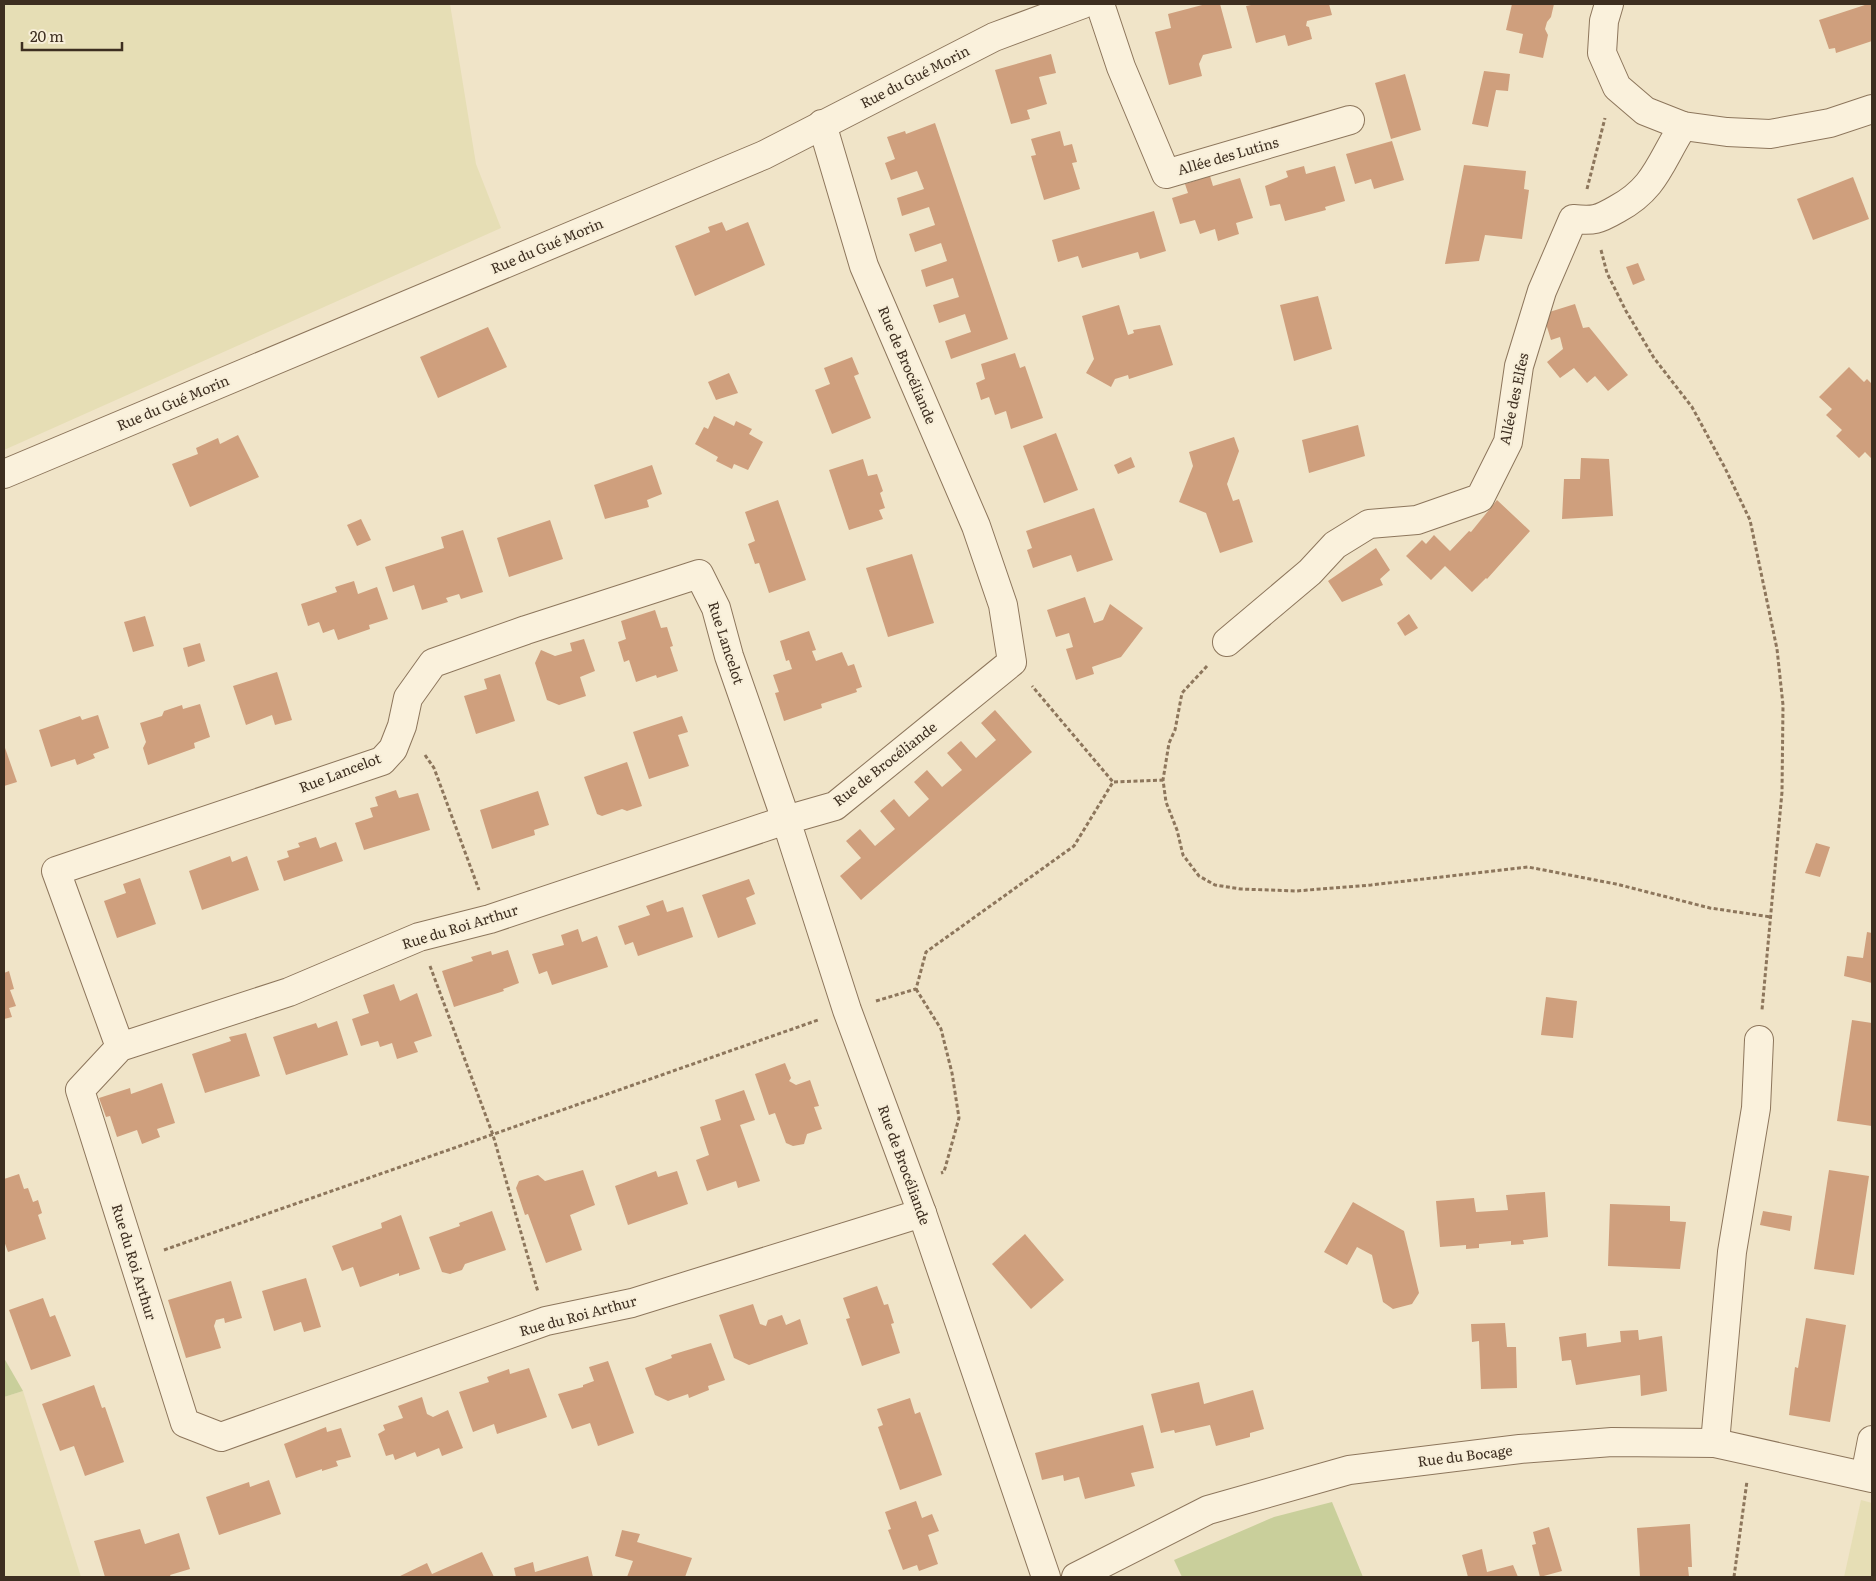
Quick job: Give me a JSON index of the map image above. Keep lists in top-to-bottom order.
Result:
{
  "streets": {
    "street": [
      "Rue du Gué Morin",
      "Allée des Lutins",
      "Rue de Brocéliande",
      "Allée des Elfes",
      "Rue Lancelot",
      "Rue du Roi Arthur",
      "Rue du Bocage"
    ]
  },
  "crossings": [
    ["Rue du Gué Morin", "Rue de Brocéliande"],
    ["Rue de Brocéliande", "Rue Lancelot"],
    ["Rue de Brocéliande", "Rue du Roi Arthur"],
    ["Rue Lancelot", "Rue du Roi Arthur"]
  ],
  "scale_bar": "20 m"
}
